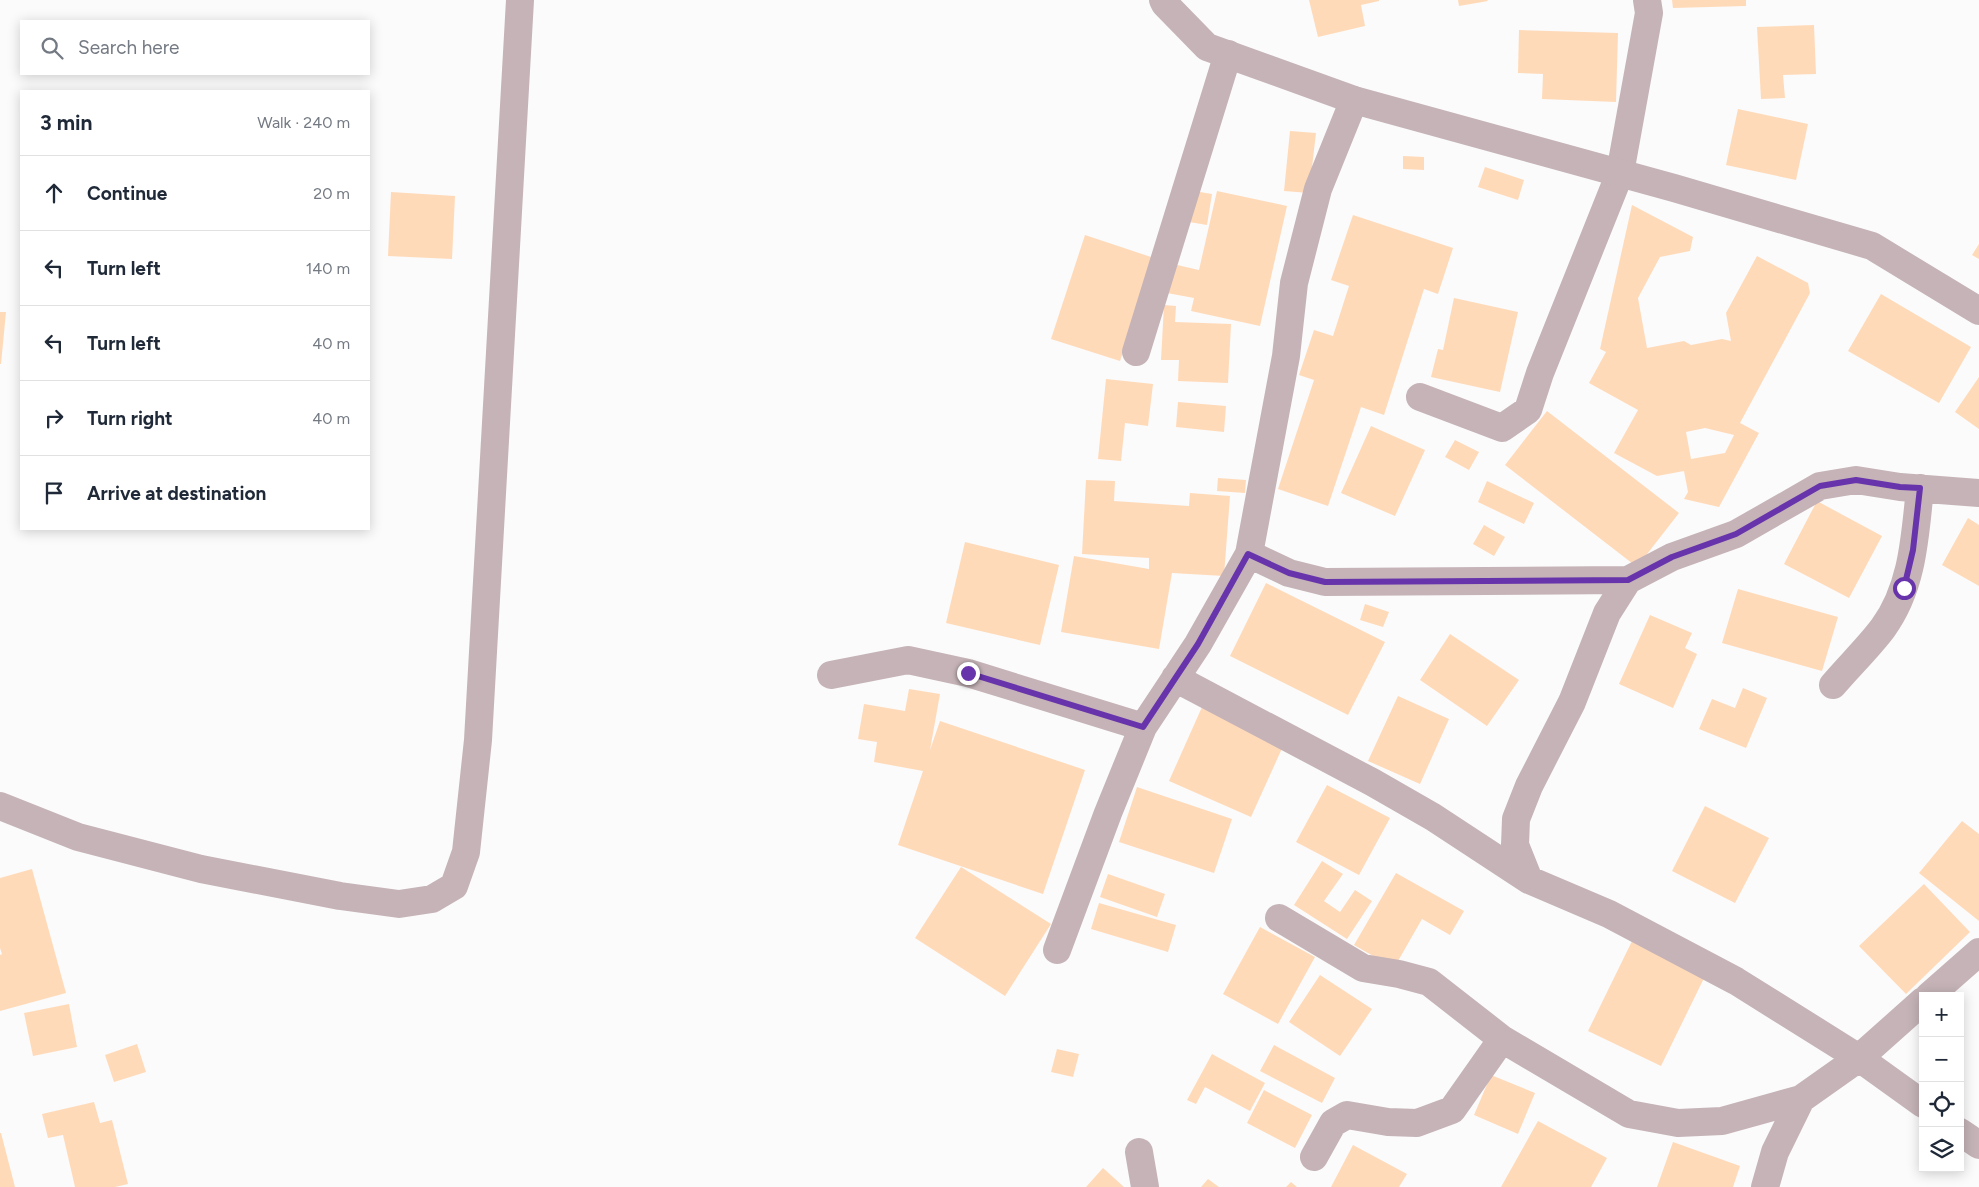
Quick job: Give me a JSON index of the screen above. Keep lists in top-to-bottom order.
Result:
{
  "page": {
    "search": "Search here",
    "heading": ["3 min", "Walk · 240 m"],
    "list": [
      ["Continue", "20 m"],
      ["Turn left", "140 m"],
      ["Turn left", "40 m"],
      ["Turn right", "40 m"],
      "Arrive at destination"
    ],
    "map_buttons": ["+", "−"]
  }
}
